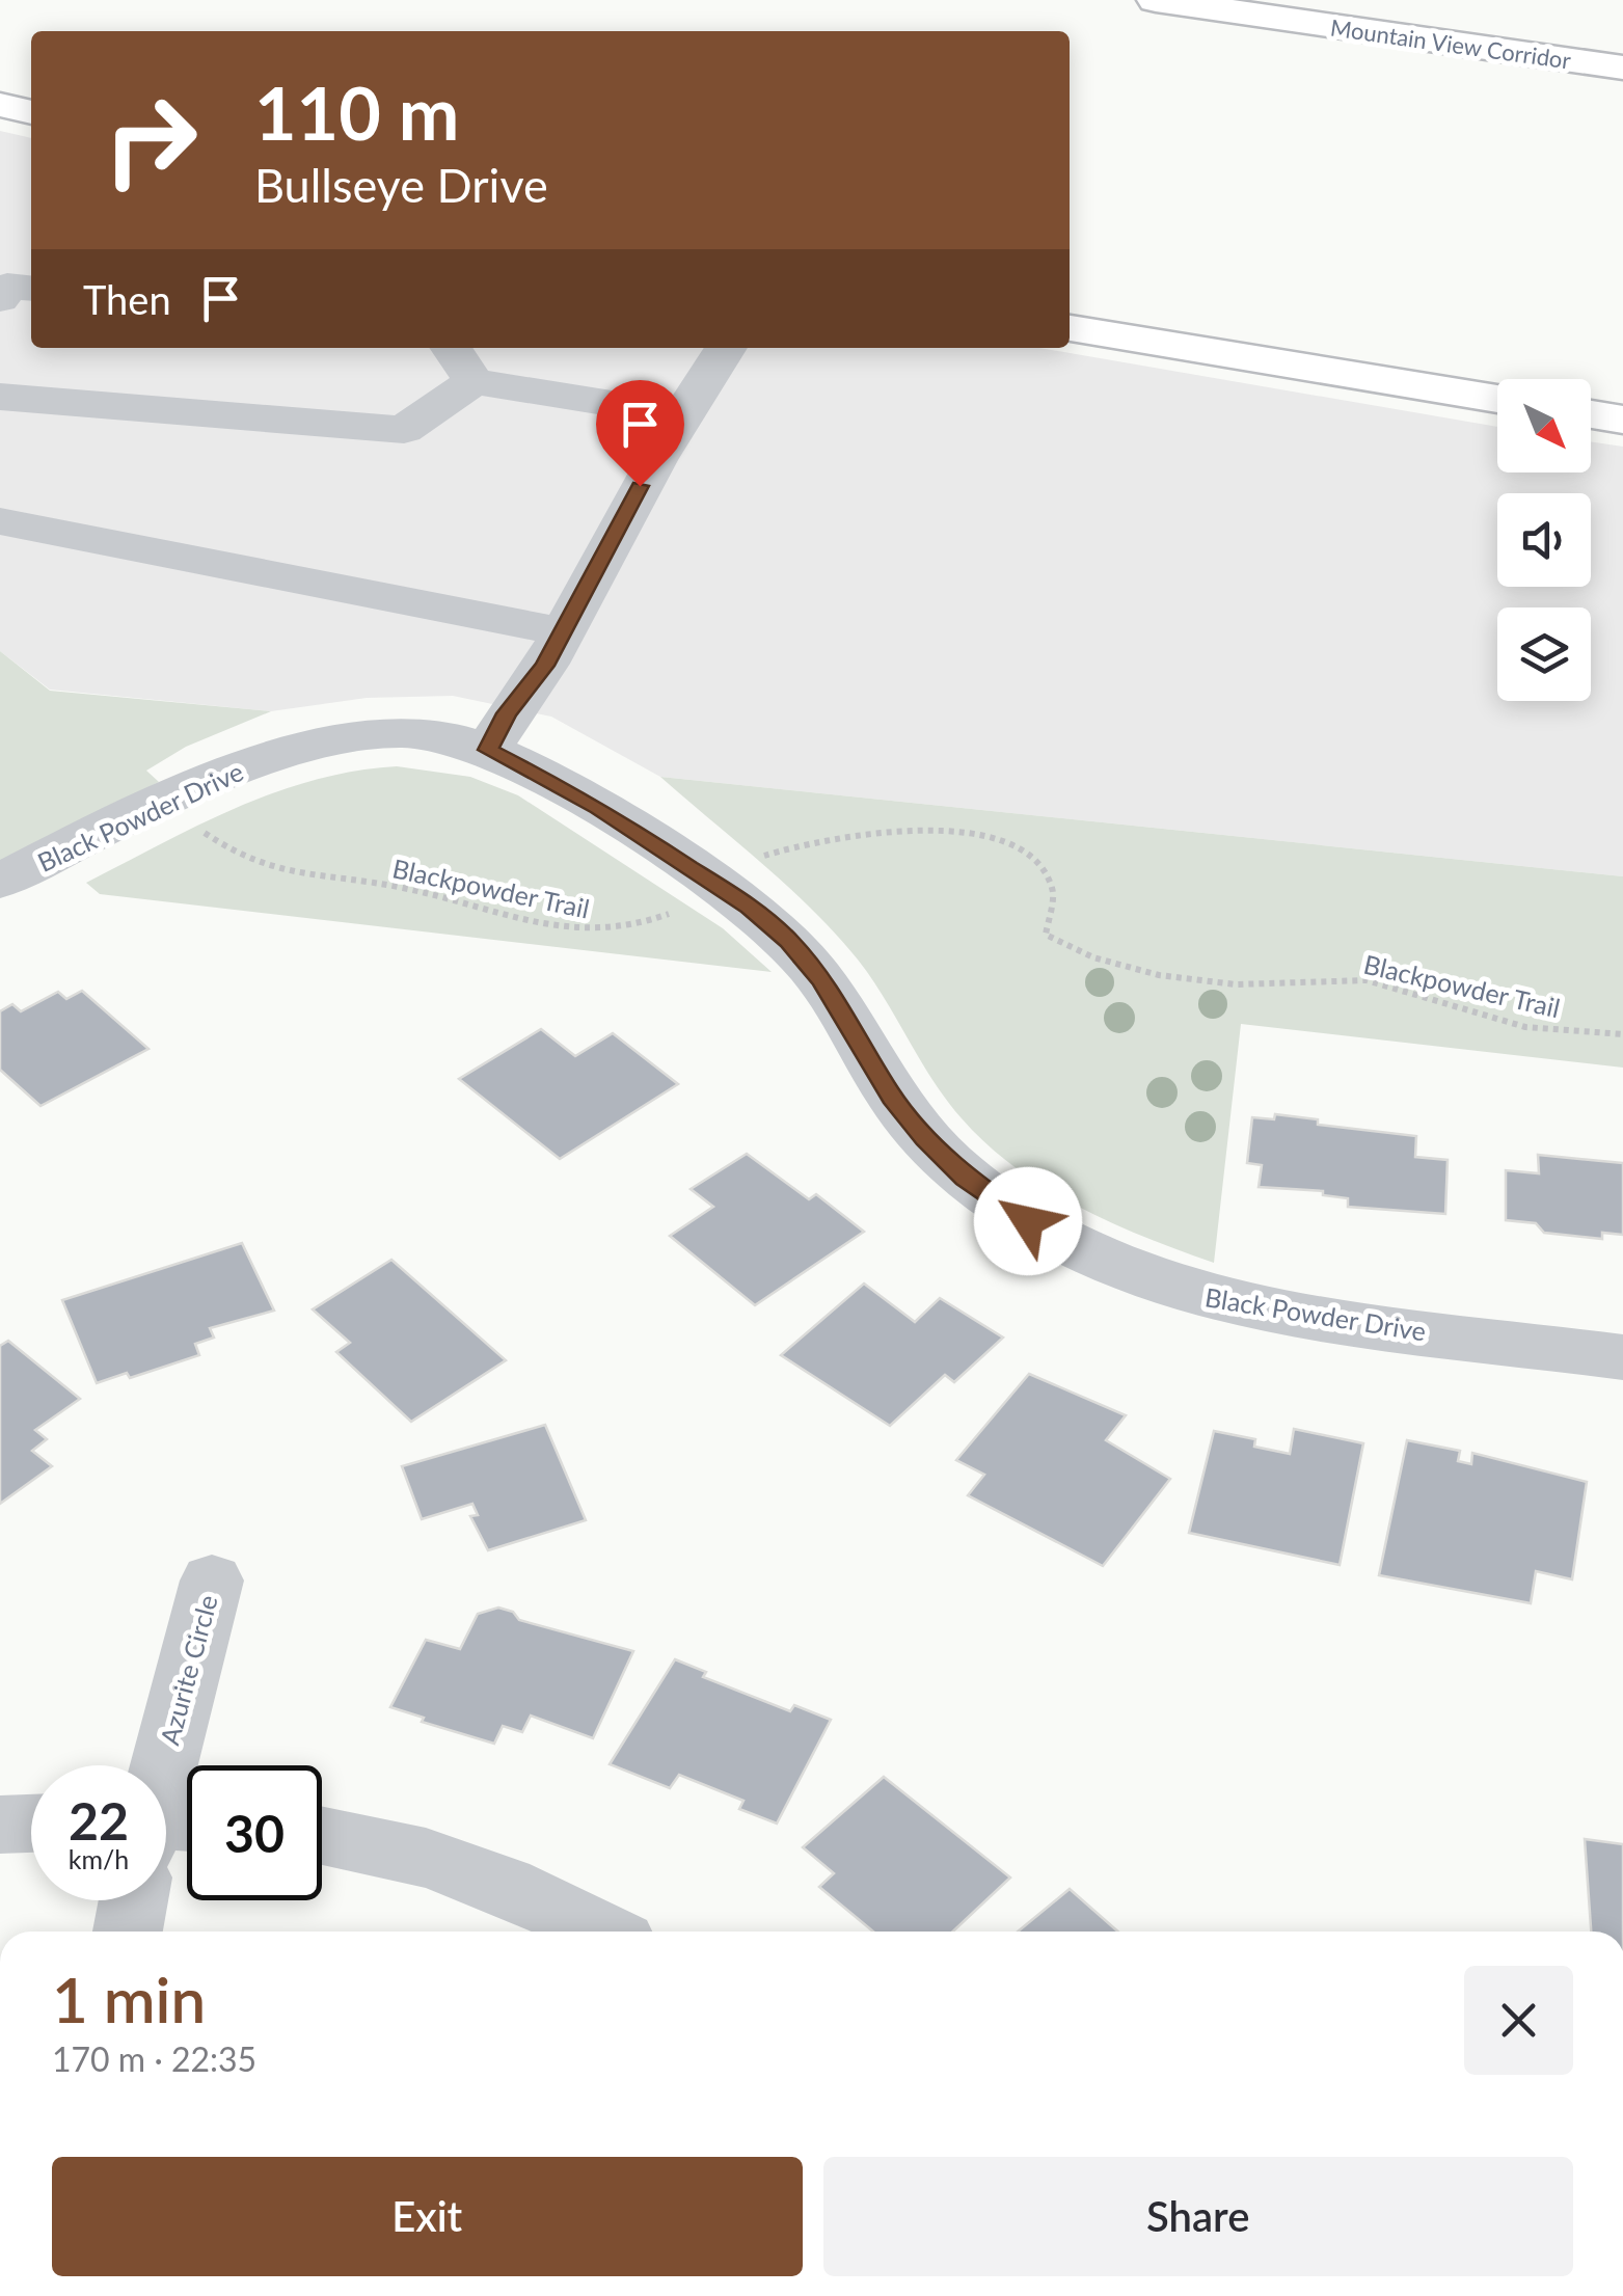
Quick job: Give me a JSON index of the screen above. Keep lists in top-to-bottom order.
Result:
{
  "streets": {
    "highway": ["Mountain View Corridor"],
    "street": ["Black Powder Drive", "Azurite Circle"],
    "path": ["Blackpowder Trail"]
  },
  "crossings": [
    ["Black Powder Drive", "Blackpowder Trail"]
  ],
  "north": "bottom right",
  "page": {
    "turn": ["110 m", "Bullseye Drive"],
    "then": "Then",
    "speed": "22 km/h",
    "limit": "30",
    "heading": ["1 min", "170 m · 22:35"],
    "buttons": ["Exit", "Share"]
  }
}
